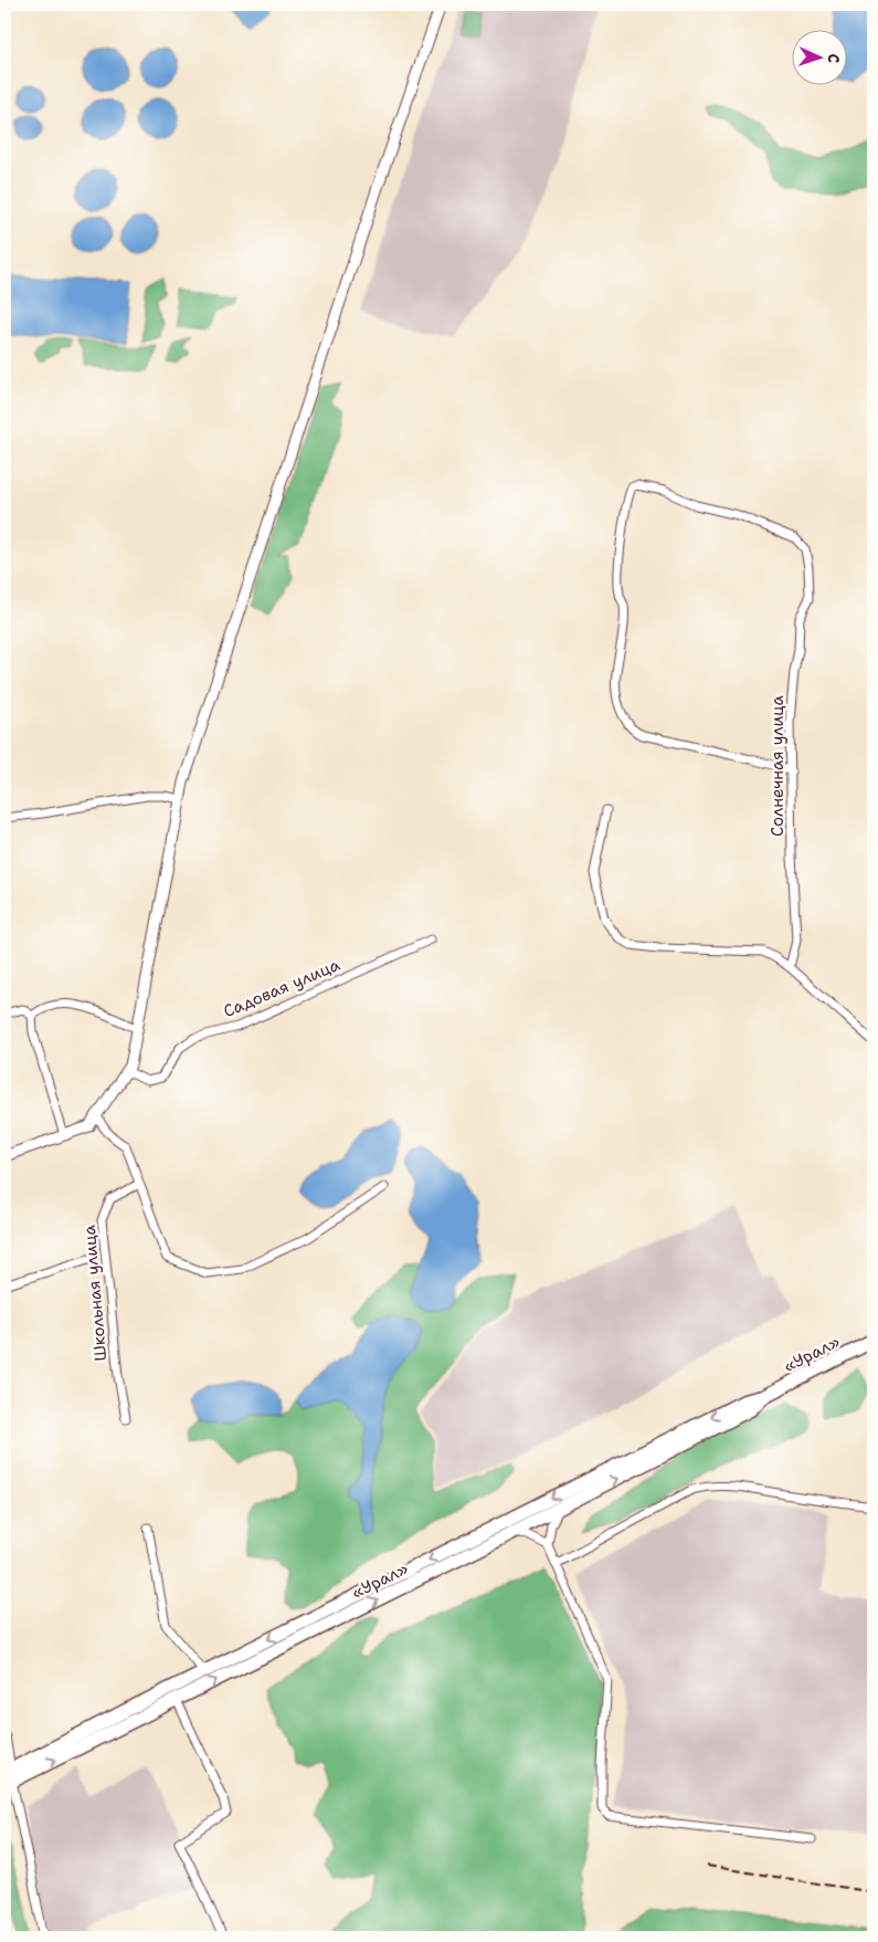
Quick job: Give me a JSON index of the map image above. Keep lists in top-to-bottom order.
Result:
{
  "streets": {
    "highway": ["«Урал»"],
    "street": ["Солнечная улица", "Садовая улица", "Школьная улица"]
  },
  "north": "right"
}
